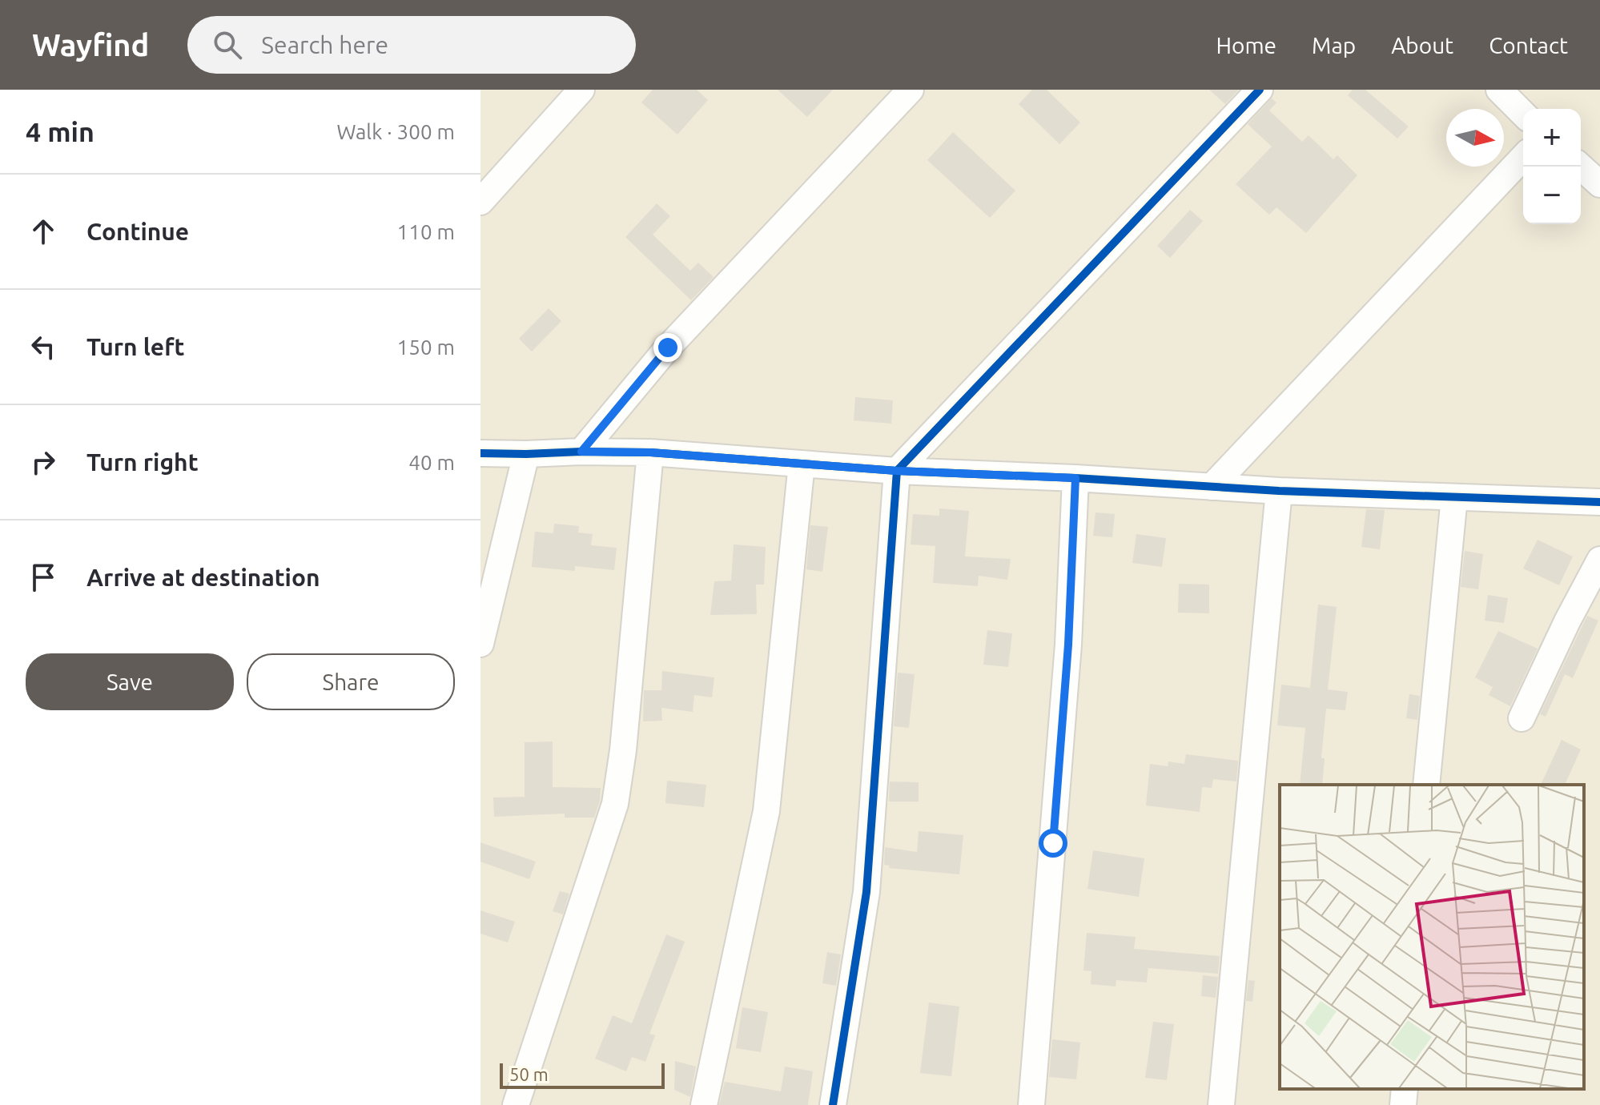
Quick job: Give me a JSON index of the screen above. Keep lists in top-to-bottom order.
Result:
{
  "scale_bar": "50 m",
  "north": "right",
  "page": {
    "header": "Wayfind",
    "search": "Search here",
    "nav": [
      "Home",
      "Map",
      "About",
      "Contact"
    ],
    "heading": ["4 min", "Walk · 300 m"],
    "map_buttons": ["+", "−"],
    "list": [
      ["Continue", "110 m"],
      ["Turn left", "150 m"],
      ["Turn right", "40 m"],
      "Arrive at destination"
    ],
    "buttons": ["Save", "Share"],
    "scale": "50 m"
  }
}
